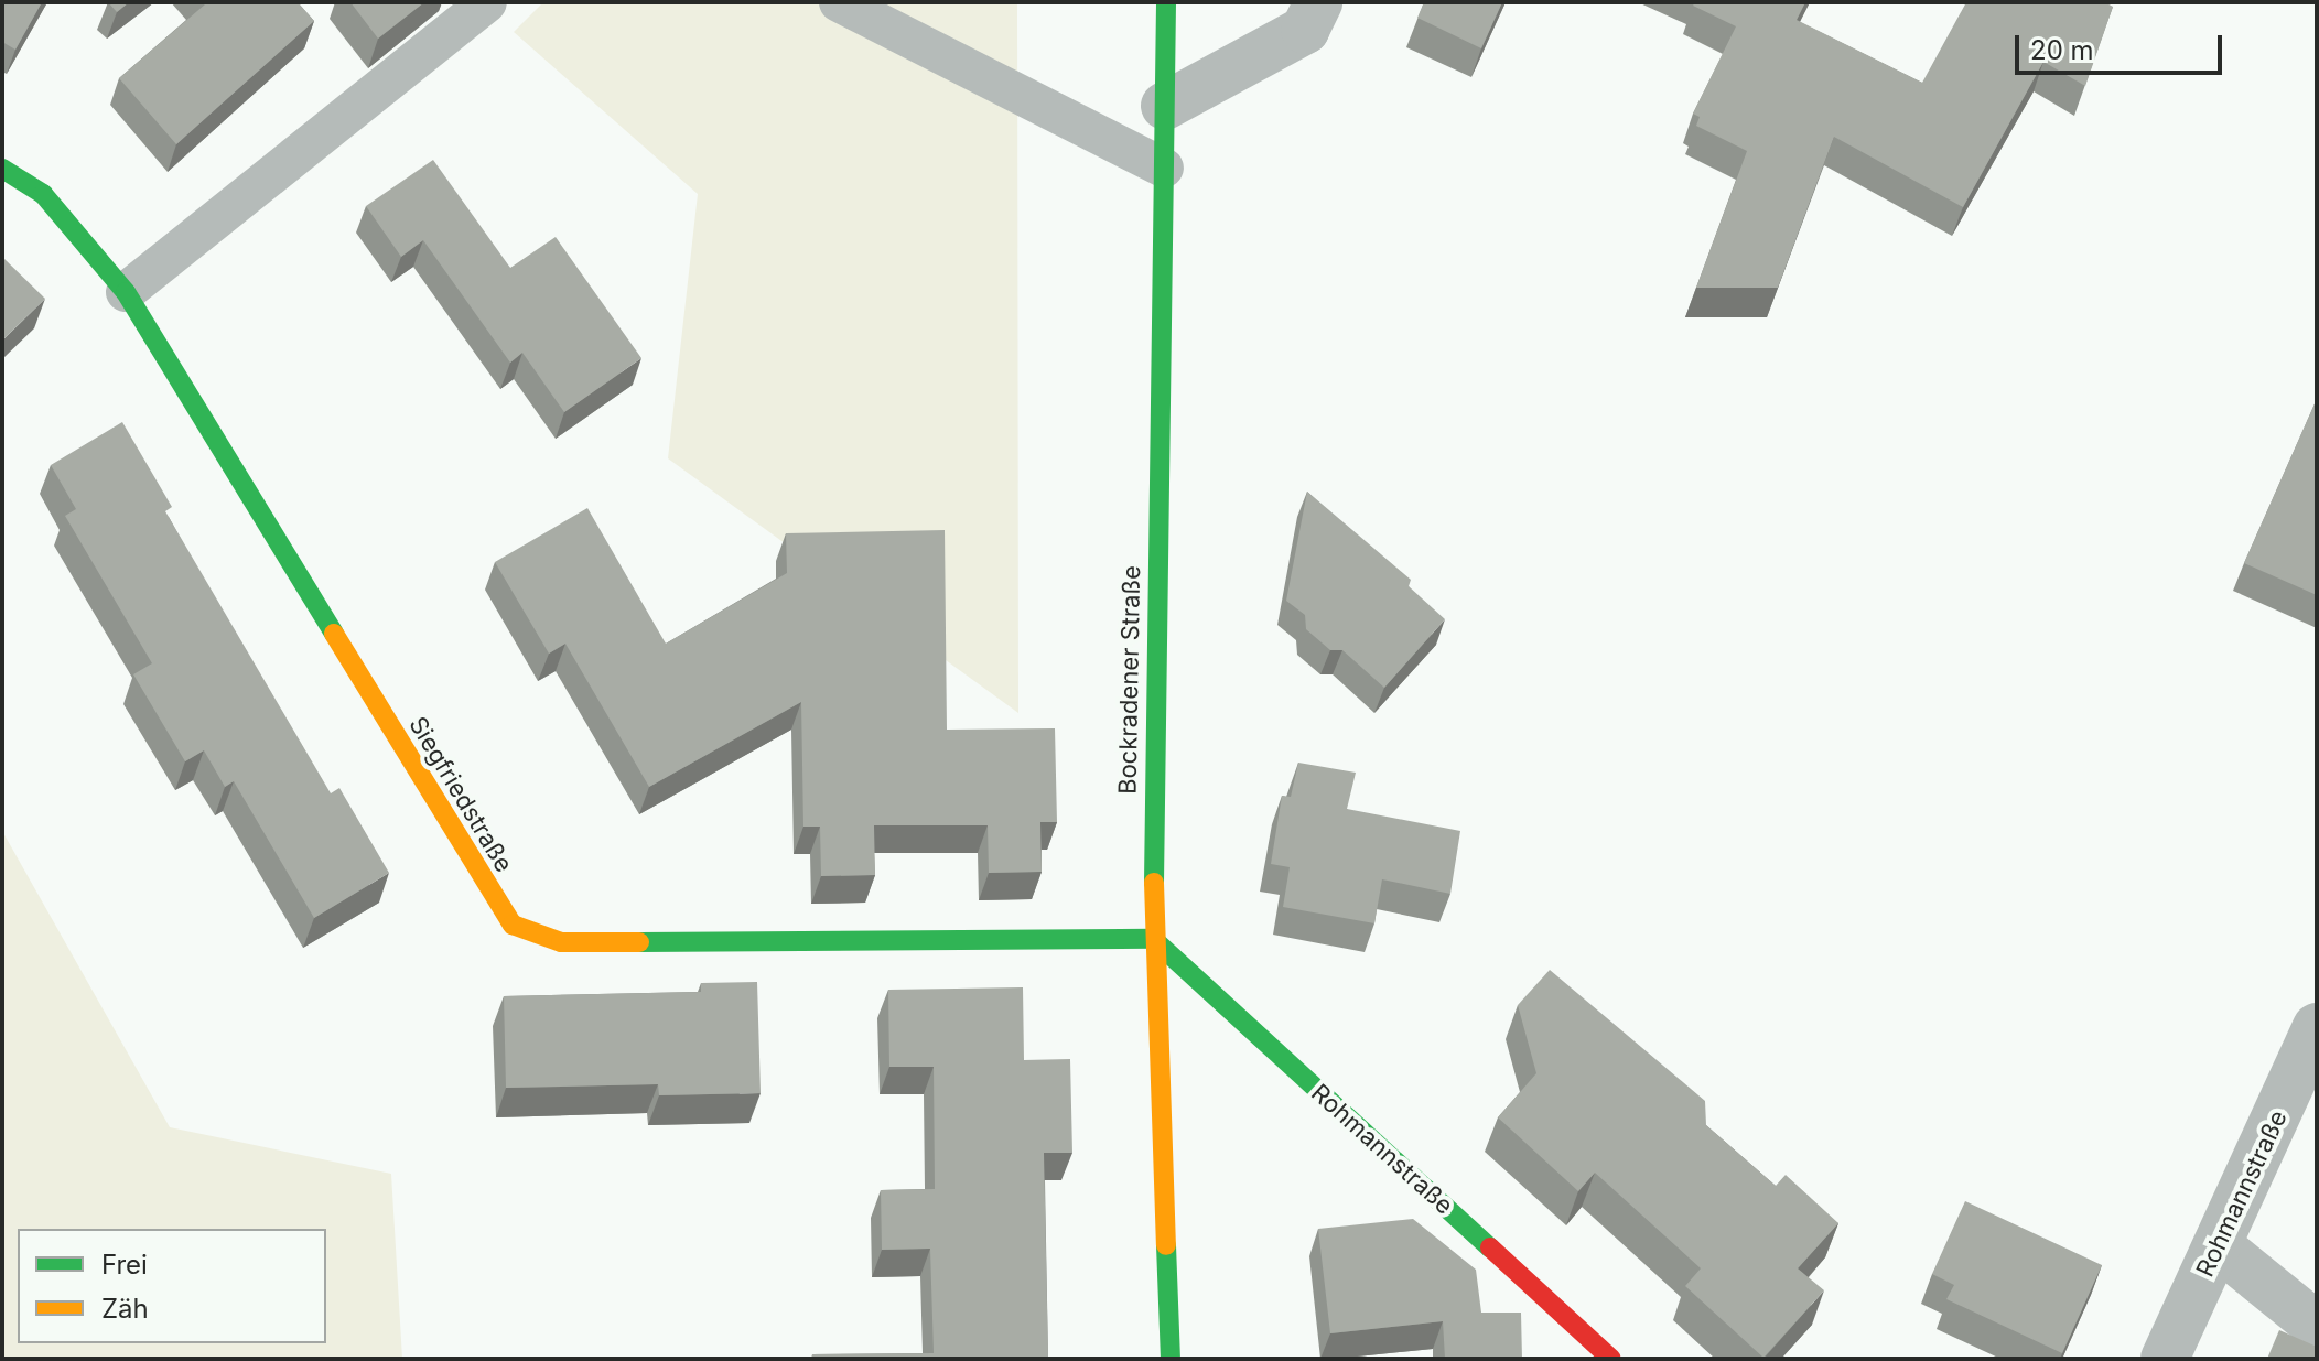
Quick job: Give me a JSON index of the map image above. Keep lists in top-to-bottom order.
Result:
{
  "streets": {
    "street": ["Bockradener Straße", "Siegfriedstraße", "Rohmannstraße"]
  },
  "crossings": [
    ["Bockradener Straße", "Siegfriedstraße"],
    ["Bockradener Straße", "Rohmannstraße"],
    ["Siegfriedstraße", "Rohmannstraße"]
  ],
  "legend": ["Frei", "Zäh"],
  "scale_bar": "20 m"
}
